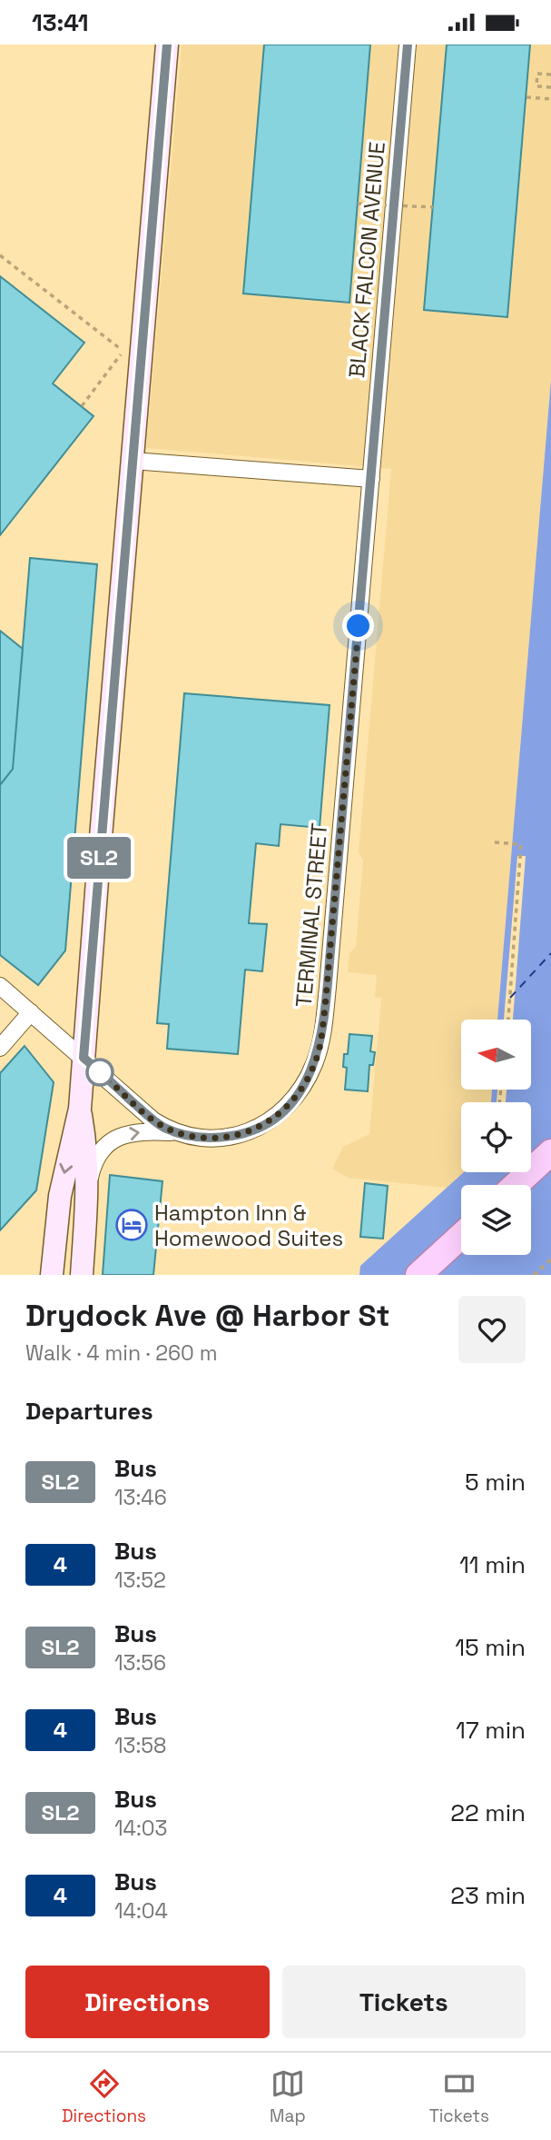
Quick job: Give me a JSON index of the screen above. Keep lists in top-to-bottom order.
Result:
{
  "streets": {
    "street": ["BLACK FALCON AVENUE", "TERMINAL STREET"]
  },
  "crossings": [
    ["BLACK FALCON AVENUE", "TERMINAL STREET"]
  ],
  "places": {
    "hotel": ["Hampton Inn & Homewood Suites"]
  },
  "lines": ["bus line SL2"],
  "north": "left",
  "page": {
    "status": "13:41",
    "on_map": "SL2",
    "heading": [
      ["Drydock Ave @ Harbor St", "Walk · 4 min · 260 m"],
      "Departures"
    ],
    "list": [
      {
        "mark": "SL2",
        "name": "Bus",
        "note": "13:46",
        "value": "5 min"
      },
      {
        "mark": "4",
        "name": "Bus",
        "note": "13:52",
        "value": "11 min"
      },
      {
        "mark": "SL2",
        "name": "Bus",
        "note": "13:56",
        "value": "15 min"
      },
      {
        "mark": "4",
        "name": "Bus",
        "note": "13:58",
        "value": "17 min"
      },
      {
        "mark": "SL2",
        "name": "Bus",
        "note": "14:03",
        "value": "22 min"
      },
      {
        "mark": "4",
        "name": "Bus",
        "note": "14:04",
        "value": "23 min"
      }
    ],
    "buttons": ["Directions", "Tickets"],
    "tabs": ["Directions", "Map", "Tickets"]
  }
}
